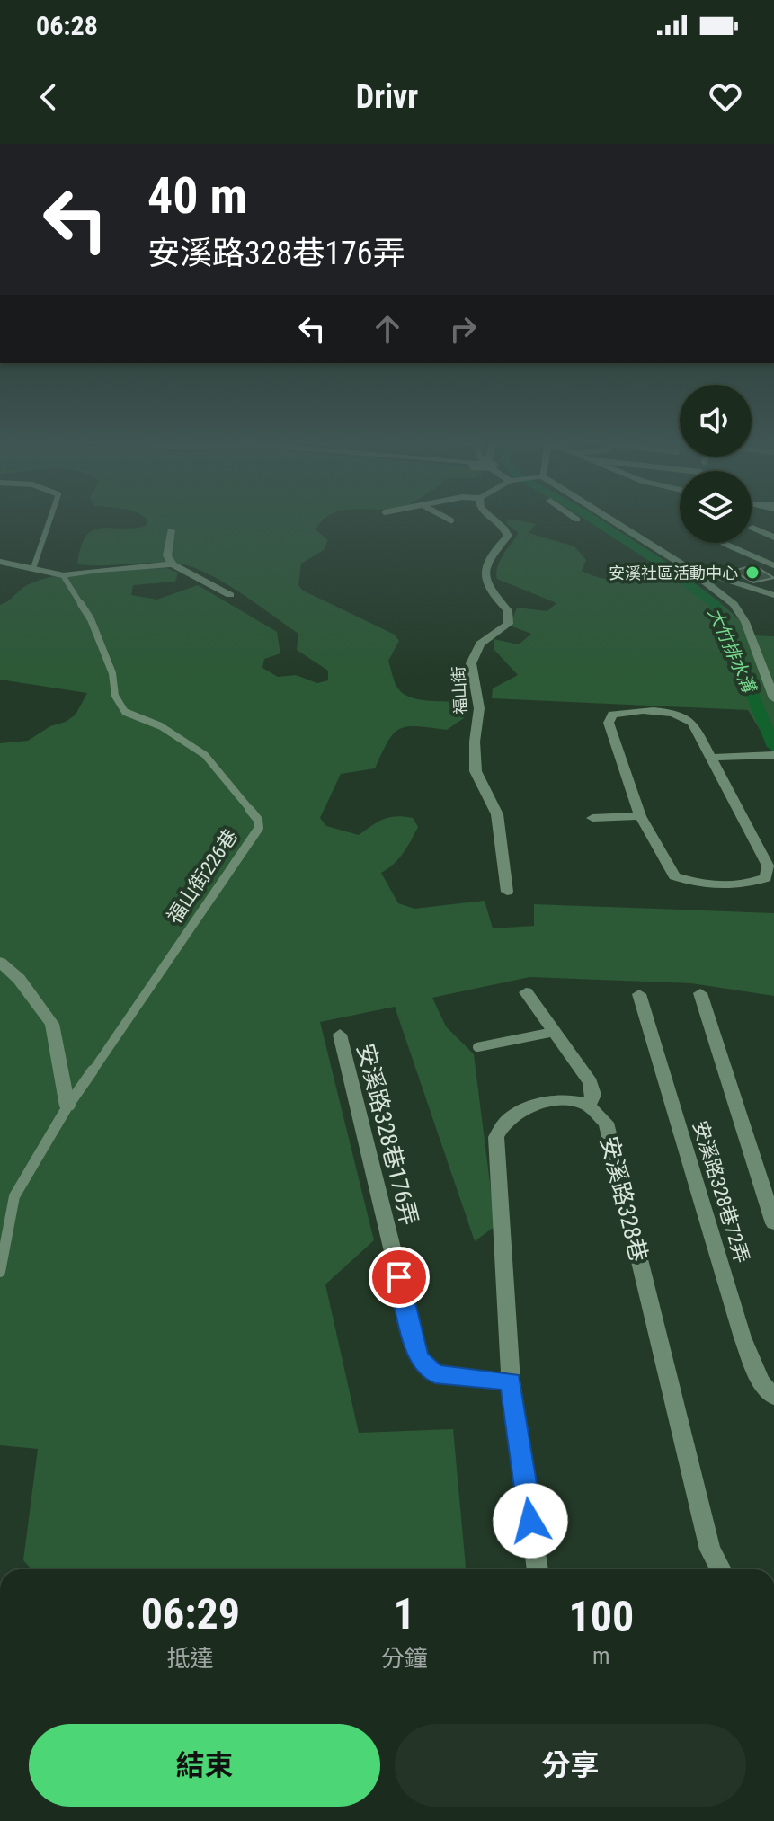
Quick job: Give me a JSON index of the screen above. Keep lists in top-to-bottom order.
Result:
{
  "streets": {
    "street": [
      "福山街",
      "安溪路328巷176弄",
      "安溪路328巷72弄",
      "安溪路328巷"
    ],
    "lane": ["福山街226巷"]
  },
  "water": ["大竹排水溝"],
  "places": ["安溪社區活動中心"],
  "page": {
    "status": "06:28",
    "header": "Drivr",
    "turn": ["40 m", "安溪路328巷176弄"],
    "eta": [
      "06:29",
      "抵達",
      "1",
      "分鐘",
      "100",
      "m"
    ],
    "buttons": ["結束", "分享"]
  }
}
